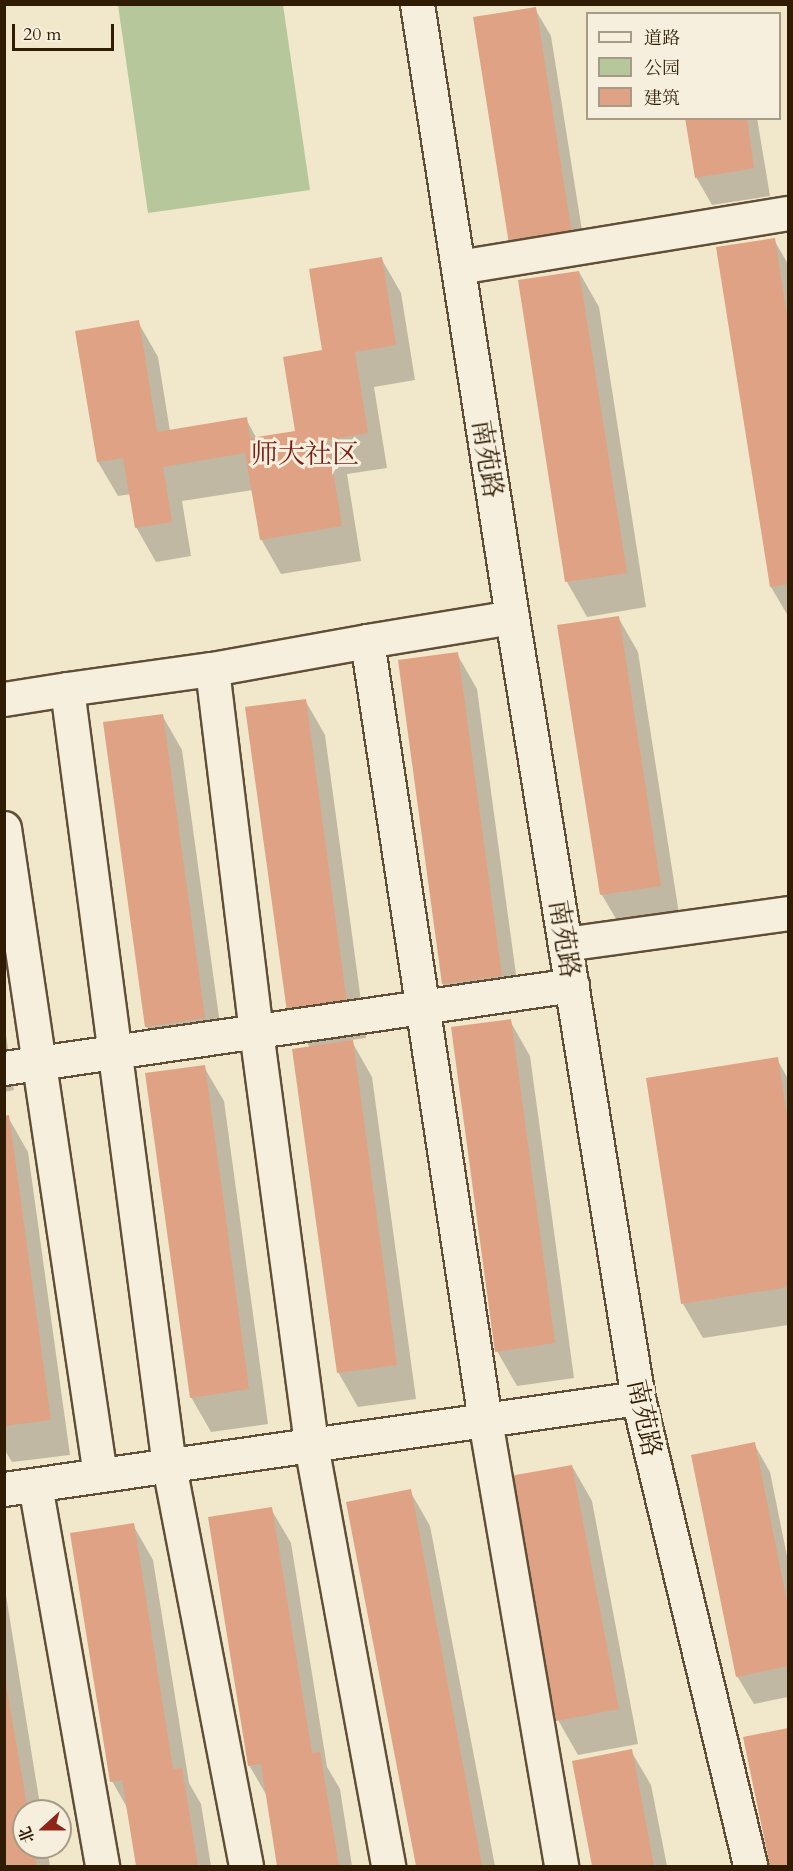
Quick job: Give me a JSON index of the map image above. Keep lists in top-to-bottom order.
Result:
{
  "streets": {
    "street": ["南苑路"]
  },
  "districts": ["师大社区"],
  "legend": ["道路", "公园", "建筑"],
  "scale_bar": "20 m",
  "north": "left"
}
